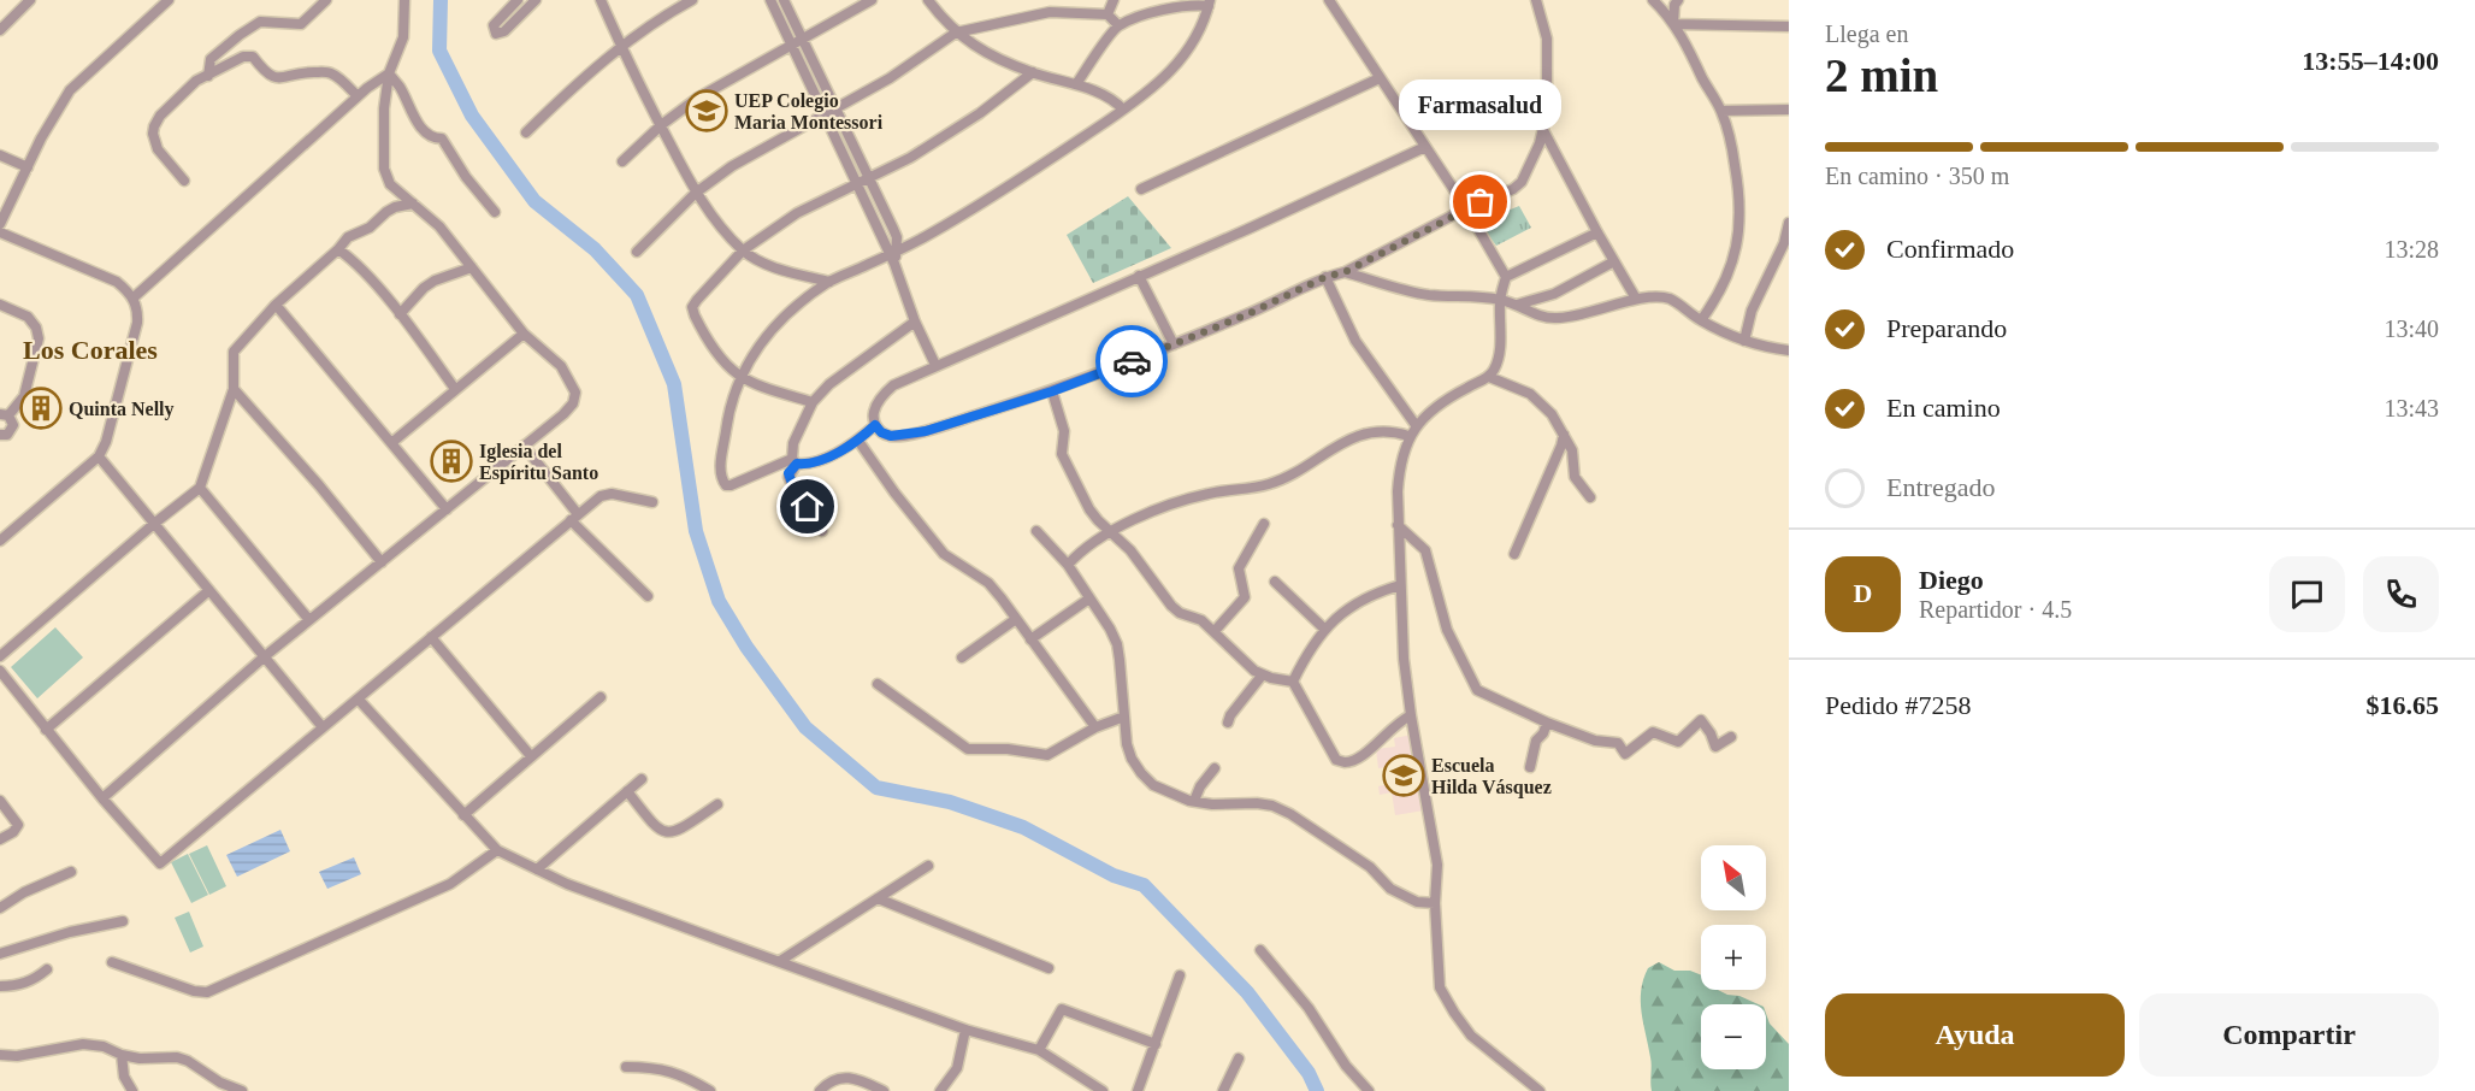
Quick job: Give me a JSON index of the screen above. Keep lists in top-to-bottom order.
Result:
{
  "districts": ["Los Corales"],
  "places": {
    "school or university": ["UEP Colegio Maria Montessori", "Escuela Hilda Vásquez"],
    "other": ["Farmasalud"],
    "building": ["Quinta Nelly", "Iglesia del Espíritu Santo"]
  },
  "north": "top left",
  "page": {
    "heading": ["2 min", "Llega en", "13:55–14:00"],
    "panel": [
      "Diego",
      "Repartidor · 4.5",
      "Pedido #7258",
      "$16.65"
    ],
    "bubble": "Farmasalud",
    "bar": "En camino · 350 m",
    "list": [
      ["Confirmado", "13:28"],
      ["Preparando", "13:40"],
      ["En camino", "13:43"],
      "Entregado"
    ],
    "round": "D",
    "map_buttons": ["+", "−"],
    "buttons": ["Ayuda", "Compartir"]
  }
}
